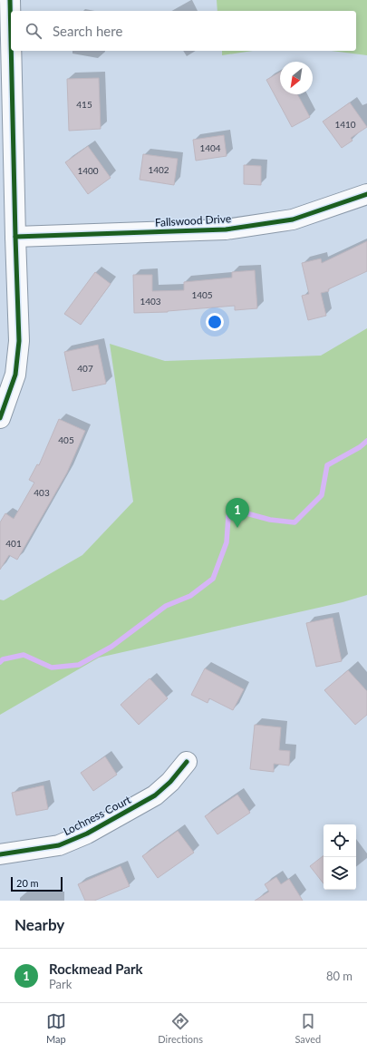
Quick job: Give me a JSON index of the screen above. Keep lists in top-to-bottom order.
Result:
{
  "streets": {
    "street": ["Fallswood Drive", "Lochness Court"]
  },
  "house_numbers": [
    "415",
    "1410",
    "1404",
    "1402",
    "1400",
    "1405",
    "1403",
    "407",
    "405",
    "403",
    "401"
  ],
  "scale_bar": "20 m",
  "north": "bottom left",
  "page": {
    "search": "Search here",
    "pins": "1",
    "scale": "20 m",
    "heading": "Nearby",
    "list": [
      {
        "mark": "1",
        "name": "Rockmead Park",
        "note": "Park",
        "value": "80 m"
      }
    ],
    "nav": ["Map", "Directions", "Saved"]
  }
}
